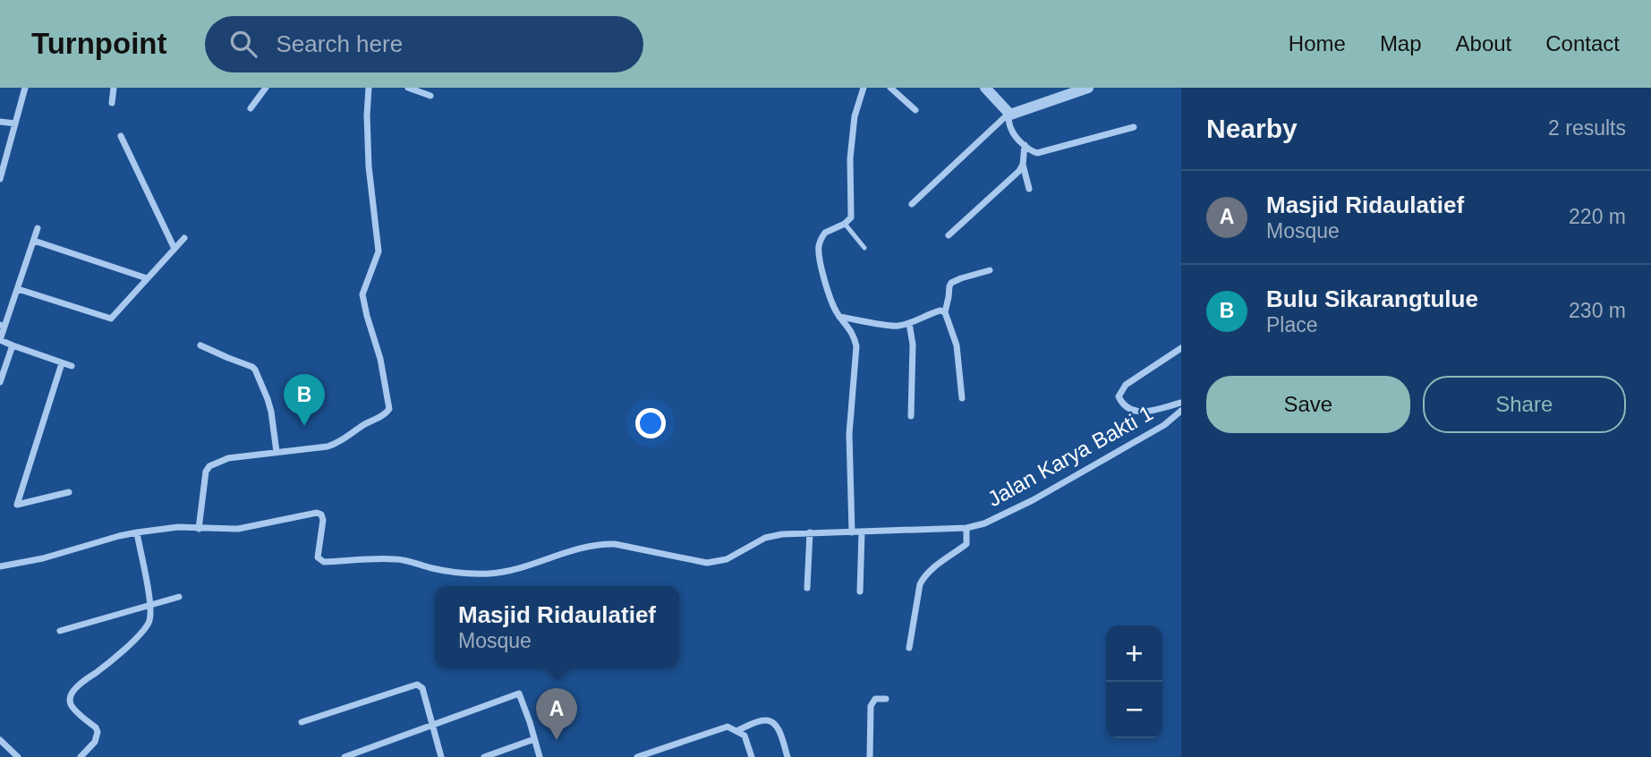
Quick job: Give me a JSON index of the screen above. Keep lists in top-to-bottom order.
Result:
{
  "streets": {
    "street": ["Jalan Karya Bakti 1"]
  },
  "page": {
    "header": "Turnpoint",
    "search": "Search here",
    "nav": [
      "Home",
      "Map",
      "About",
      "Contact"
    ],
    "heading": ["Nearby", "2 results"],
    "list": [
      {
        "mark": "A",
        "name": "Masjid Ridaulatief",
        "note": "Mosque",
        "value": "220 m"
      },
      {
        "mark": "B",
        "name": "Bulu Sikarangtulue",
        "note": "Place",
        "value": "230 m"
      }
    ],
    "buttons": ["Save", "Share"],
    "pins": ["B", "A"],
    "popup": ["Masjid Ridaulatief", "Mosque"],
    "map_buttons": ["+", "−"]
  }
}
